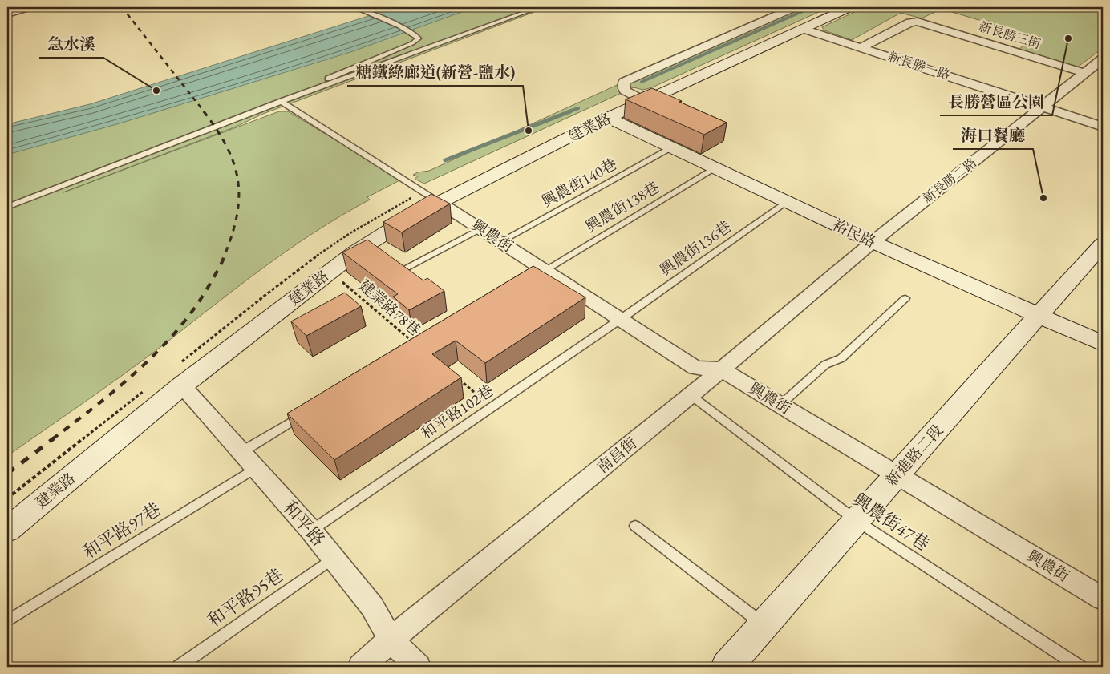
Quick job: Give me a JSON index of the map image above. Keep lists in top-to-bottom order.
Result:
{
  "streets": {
    "street": [
      "新長勝三街",
      "新長勝一路",
      "建業路",
      "新長勝二路",
      "裕民路",
      "興農街",
      "南昌街",
      "新進路二段",
      "和平路"
    ],
    "lane": [
      "興農街140巷",
      "興農街138巷",
      "興農街136巷",
      "和平路102巷",
      "興農街47巷",
      "和平路97巷",
      "和平路95巷"
    ],
    "path": ["建業路78巷"]
  },
  "crossings": [
    ["新長勝三街", "新長勝一路"],
    ["新長勝三街", "新長勝二路"],
    ["新長勝一路", "建業路"],
    ["新長勝一路", "新長勝二路"],
    ["建業路", "裕民路"],
    ["建業路", "興農街"],
    ["建業路", "建業路78巷"],
    ["建業路", "和平路"],
    ["新長勝二路", "裕民路"],
    ["新長勝二路", "南昌街"],
    ["興農街140巷", "裕民路"],
    ["興農街140巷", "興農街"],
    ["興農街138巷", "裕民路"],
    ["興農街138巷", "興農街"],
    ["裕民路", "興農街136巷"],
    ["裕民路", "南昌街"],
    ["裕民路", "新進路二段"],
    ["興農街", "興農街136巷"],
    ["興農街", "和平路102巷"],
    ["興農街", "南昌街"],
    ["興農街", "新進路二段"],
    ["興農街136巷", "和平路102巷"],
    ["和平路102巷", "和平路"],
    ["南昌街", "興農街47巷"],
    ["南昌街", "和平路"],
    ["新進路二段", "興農街47巷"],
    ["和平路", "和平路97巷"],
    ["和平路", "和平路95巷"]
  ],
  "places": [
    "長勝營區公園",
    "急水溪",
    "糖鐵綠廊道(新營-鹽水)",
    "海口餐廳"
  ]
}
